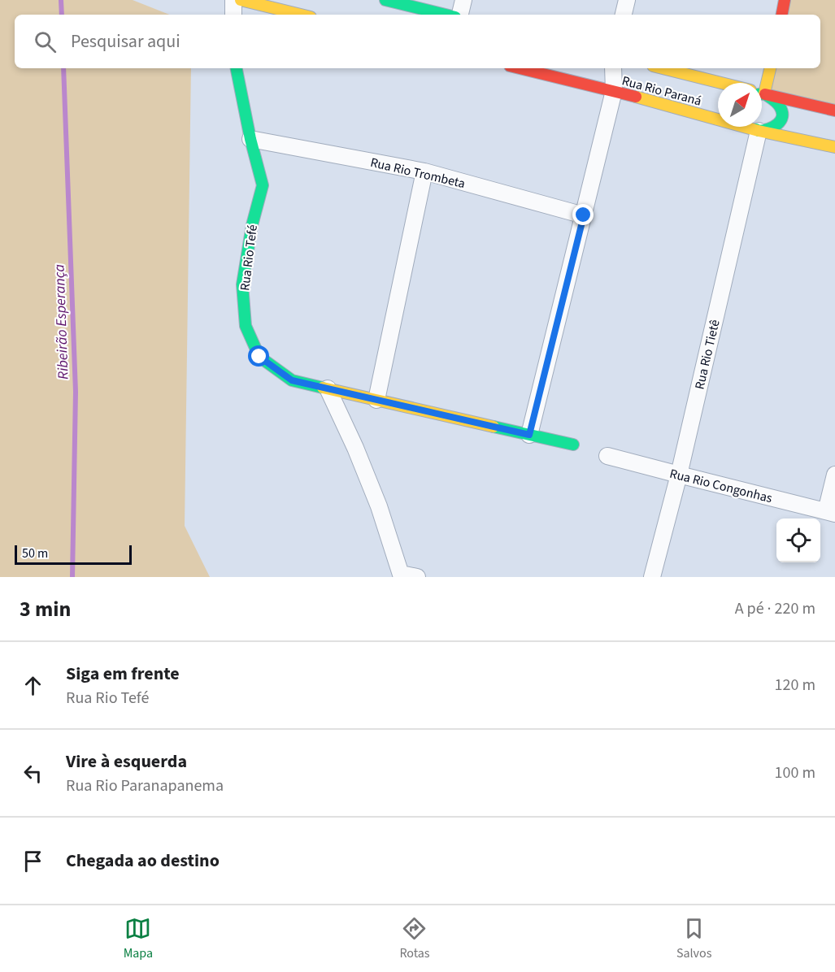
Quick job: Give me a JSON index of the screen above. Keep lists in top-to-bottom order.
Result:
{
  "streets": {
    "street": [
      "Rua Rio Paraná",
      "Rua Rio Trombeta",
      "Rua Rio Tefé",
      "Rua Rio Tietê",
      "Rua Rio Congonhas"
    ]
  },
  "crossings": [
    ["Rua Rio Paraná", "Rua Rio Tietê"],
    ["Rua Rio Trombeta", "Rua Rio Tefé"],
    ["Rua Rio Tietê", "Rua Rio Congonhas"]
  ],
  "water": ["Ribeirão Esperança"],
  "scale_bar": "50 m",
  "north": "top right",
  "page": {
    "search": "Pesquisar aqui",
    "scale": "50 m",
    "heading": ["3 min", "A pé · 220 m"],
    "list": [
      ["Siga em frente", "Rua Rio Tefé", "120 m"],
      ["Vire à esquerda", "Rua Rio Paranapanema", "100 m"],
      "Chegada ao destino"
    ],
    "nav": ["Mapa", "Rotas", "Salvos"]
  }
}
